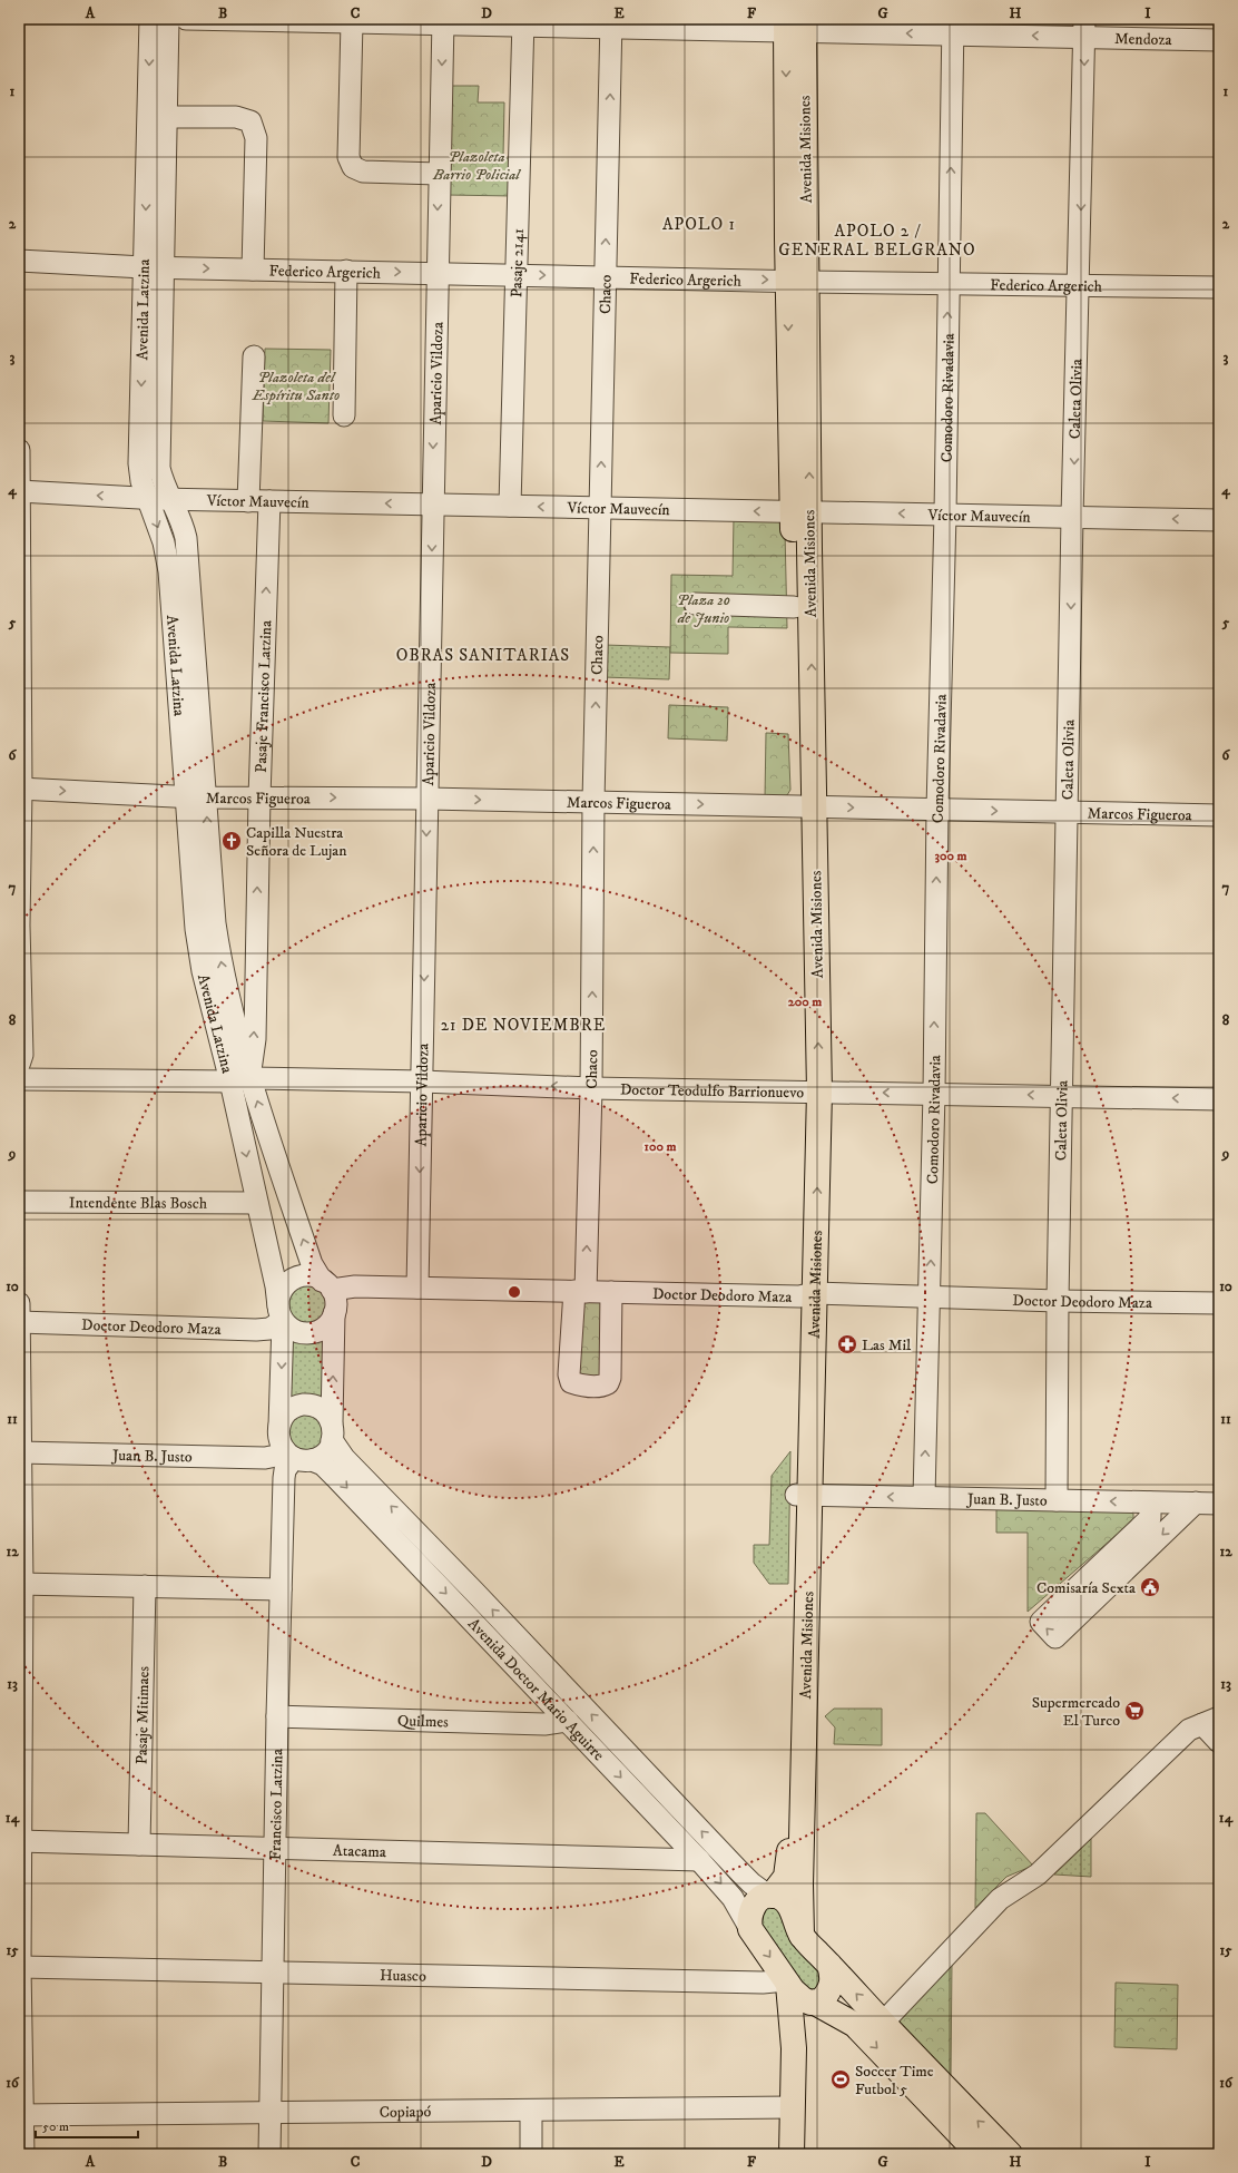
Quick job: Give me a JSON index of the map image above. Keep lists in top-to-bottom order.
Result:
{
  "streets": {
    "main road": ["Avenida Misiones"],
    "street": [
      "Mendoza",
      "Pasaje 2141",
      "Federico Argerich",
      "Chaco",
      "Avenida Latzina",
      "Aparicio Vildoza",
      "Comodoro Rivadavia",
      "Caleta Olivia",
      "Víctor Mauvecín",
      "Pasaje Francisco Latzina",
      "Marcos Figueroa",
      "Doctor Teodulfo Barrionuevo",
      "Intendente Blas Bosch",
      "Doctor Deodoro Maza",
      "Juan B. Justo",
      "Avenida Doctor Mario Aguirre",
      "Pasaje Mitimaes",
      "Quilmes",
      "Francisco Latzina",
      "Atacama",
      "Huasco",
      "Copiapó"
    ]
  },
  "crossings": [
    ["Mendoza", "Avenida Misiones"],
    ["Mendoza", "Pasaje 2141"],
    ["Mendoza", "Chaco"],
    ["Mendoza", "Aparicio Vildoza"],
    ["Mendoza", "Comodoro Rivadavia"],
    ["Mendoza", "Caleta Olivia"],
    ["Avenida Misiones", "Federico Argerich"],
    ["Avenida Misiones", "Víctor Mauvecín"],
    ["Avenida Misiones", "Marcos Figueroa"],
    ["Avenida Misiones", "Doctor Teodulfo Barrionuevo"],
    ["Avenida Misiones", "Doctor Deodoro Maza"],
    ["Avenida Misiones", "Juan B. Justo"],
    ["Avenida Misiones", "Avenida Doctor Mario Aguirre"],
    ["Pasaje 2141", "Federico Argerich"],
    ["Pasaje 2141", "Víctor Mauvecín"],
    ["Federico Argerich", "Chaco"],
    ["Federico Argerich", "Avenida Latzina"],
    ["Federico Argerich", "Aparicio Vildoza"],
    ["Federico Argerich", "Comodoro Rivadavia"],
    ["Federico Argerich", "Caleta Olivia"],
    ["Chaco", "Víctor Mauvecín"],
    ["Chaco", "Marcos Figueroa"],
    ["Chaco", "Doctor Teodulfo Barrionuevo"],
    ["Chaco", "Doctor Deodoro Maza"],
    ["Avenida Latzina", "Víctor Mauvecín"],
    ["Avenida Latzina", "Pasaje Francisco Latzina"],
    ["Avenida Latzina", "Marcos Figueroa"],
    ["Avenida Latzina", "Doctor Teodulfo Barrionuevo"],
    ["Avenida Latzina", "Intendente Blas Bosch"],
    ["Avenida Latzina", "Doctor Deodoro Maza"],
    ["Avenida Latzina", "Juan B. Justo"],
    ["Avenida Latzina", "Avenida Doctor Mario Aguirre"],
    ["Avenida Latzina", "Francisco Latzina"],
    ["Aparicio Vildoza", "Víctor Mauvecín"],
    ["Aparicio Vildoza", "Marcos Figueroa"],
    ["Aparicio Vildoza", "Doctor Teodulfo Barrionuevo"],
    ["Aparicio Vildoza", "Doctor Deodoro Maza"],
    ["Comodoro Rivadavia", "Víctor Mauvecín"],
    ["Comodoro Rivadavia", "Marcos Figueroa"],
    ["Comodoro Rivadavia", "Doctor Teodulfo Barrionuevo"],
    ["Comodoro Rivadavia", "Doctor Deodoro Maza"],
    ["Comodoro Rivadavia", "Juan B. Justo"],
    ["Caleta Olivia", "Víctor Mauvecín"],
    ["Caleta Olivia", "Marcos Figueroa"],
    ["Caleta Olivia", "Doctor Teodulfo Barrionuevo"],
    ["Caleta Olivia", "Doctor Deodoro Maza"],
    ["Caleta Olivia", "Juan B. Justo"],
    ["Víctor Mauvecín", "Pasaje Francisco Latzina"],
    ["Pasaje Francisco Latzina", "Marcos Figueroa"],
    ["Pasaje Francisco Latzina", "Doctor Teodulfo Barrionuevo"],
    ["Juan B. Justo", "Avenida Doctor Mario Aguirre"],
    ["Juan B. Justo", "Francisco Latzina"],
    ["Avenida Doctor Mario Aguirre", "Quilmes"],
    ["Avenida Doctor Mario Aguirre", "Francisco Latzina"],
    ["Avenida Doctor Mario Aguirre", "Atacama"],
    ["Pasaje Mitimaes", "Atacama"],
    ["Quilmes", "Francisco Latzina"],
    ["Francisco Latzina", "Atacama"],
    ["Francisco Latzina", "Huasco"],
    ["Francisco Latzina", "Copiapó"]
  ],
  "one_way": [
    "Federico Argerich",
    "Chaco",
    "Aparicio Vildoza",
    "Comodoro Rivadavia",
    "Caleta Olivia",
    "Víctor Mauvecín",
    "Pasaje Francisco Latzina",
    "Marcos Figueroa",
    "Doctor Teodulfo Barrionuevo"
  ],
  "districts": [
    "APOLO 1",
    "APOLO 2 / GENERAL BELGRANO",
    "OBRAS SANITARIAS",
    "21 DE NOVIEMBRE"
  ],
  "parks": ["Plazoleta Barrio Policial", "Plazoleta del Espíritu Santo", "Plaza 20 de Junio"],
  "places": {
    "church": ["Capilla Nuestra Señora de Lujan"],
    "pharmacy": ["Las Mil"],
    "public building": ["Comisaría Sexta"],
    "supermarket": ["Supermercado El Turco"],
    "sports": ["Soccer Time Futbol 5"]
  },
  "scale_bar": "50 m",
  "grid": {
    "columns": [
      "A",
      "B",
      "C",
      "D",
      "E",
      "F",
      "G",
      "H",
      "I"
    ],
    "rows": [
      "1",
      "2",
      "3",
      "4",
      "5",
      "6",
      "7",
      "8",
      "9",
      "10",
      "11",
      "12",
      "13",
      "14",
      "15",
      "16"
    ]
  },
  "rings": ["300 m", "200 m", "100 m"]
}
